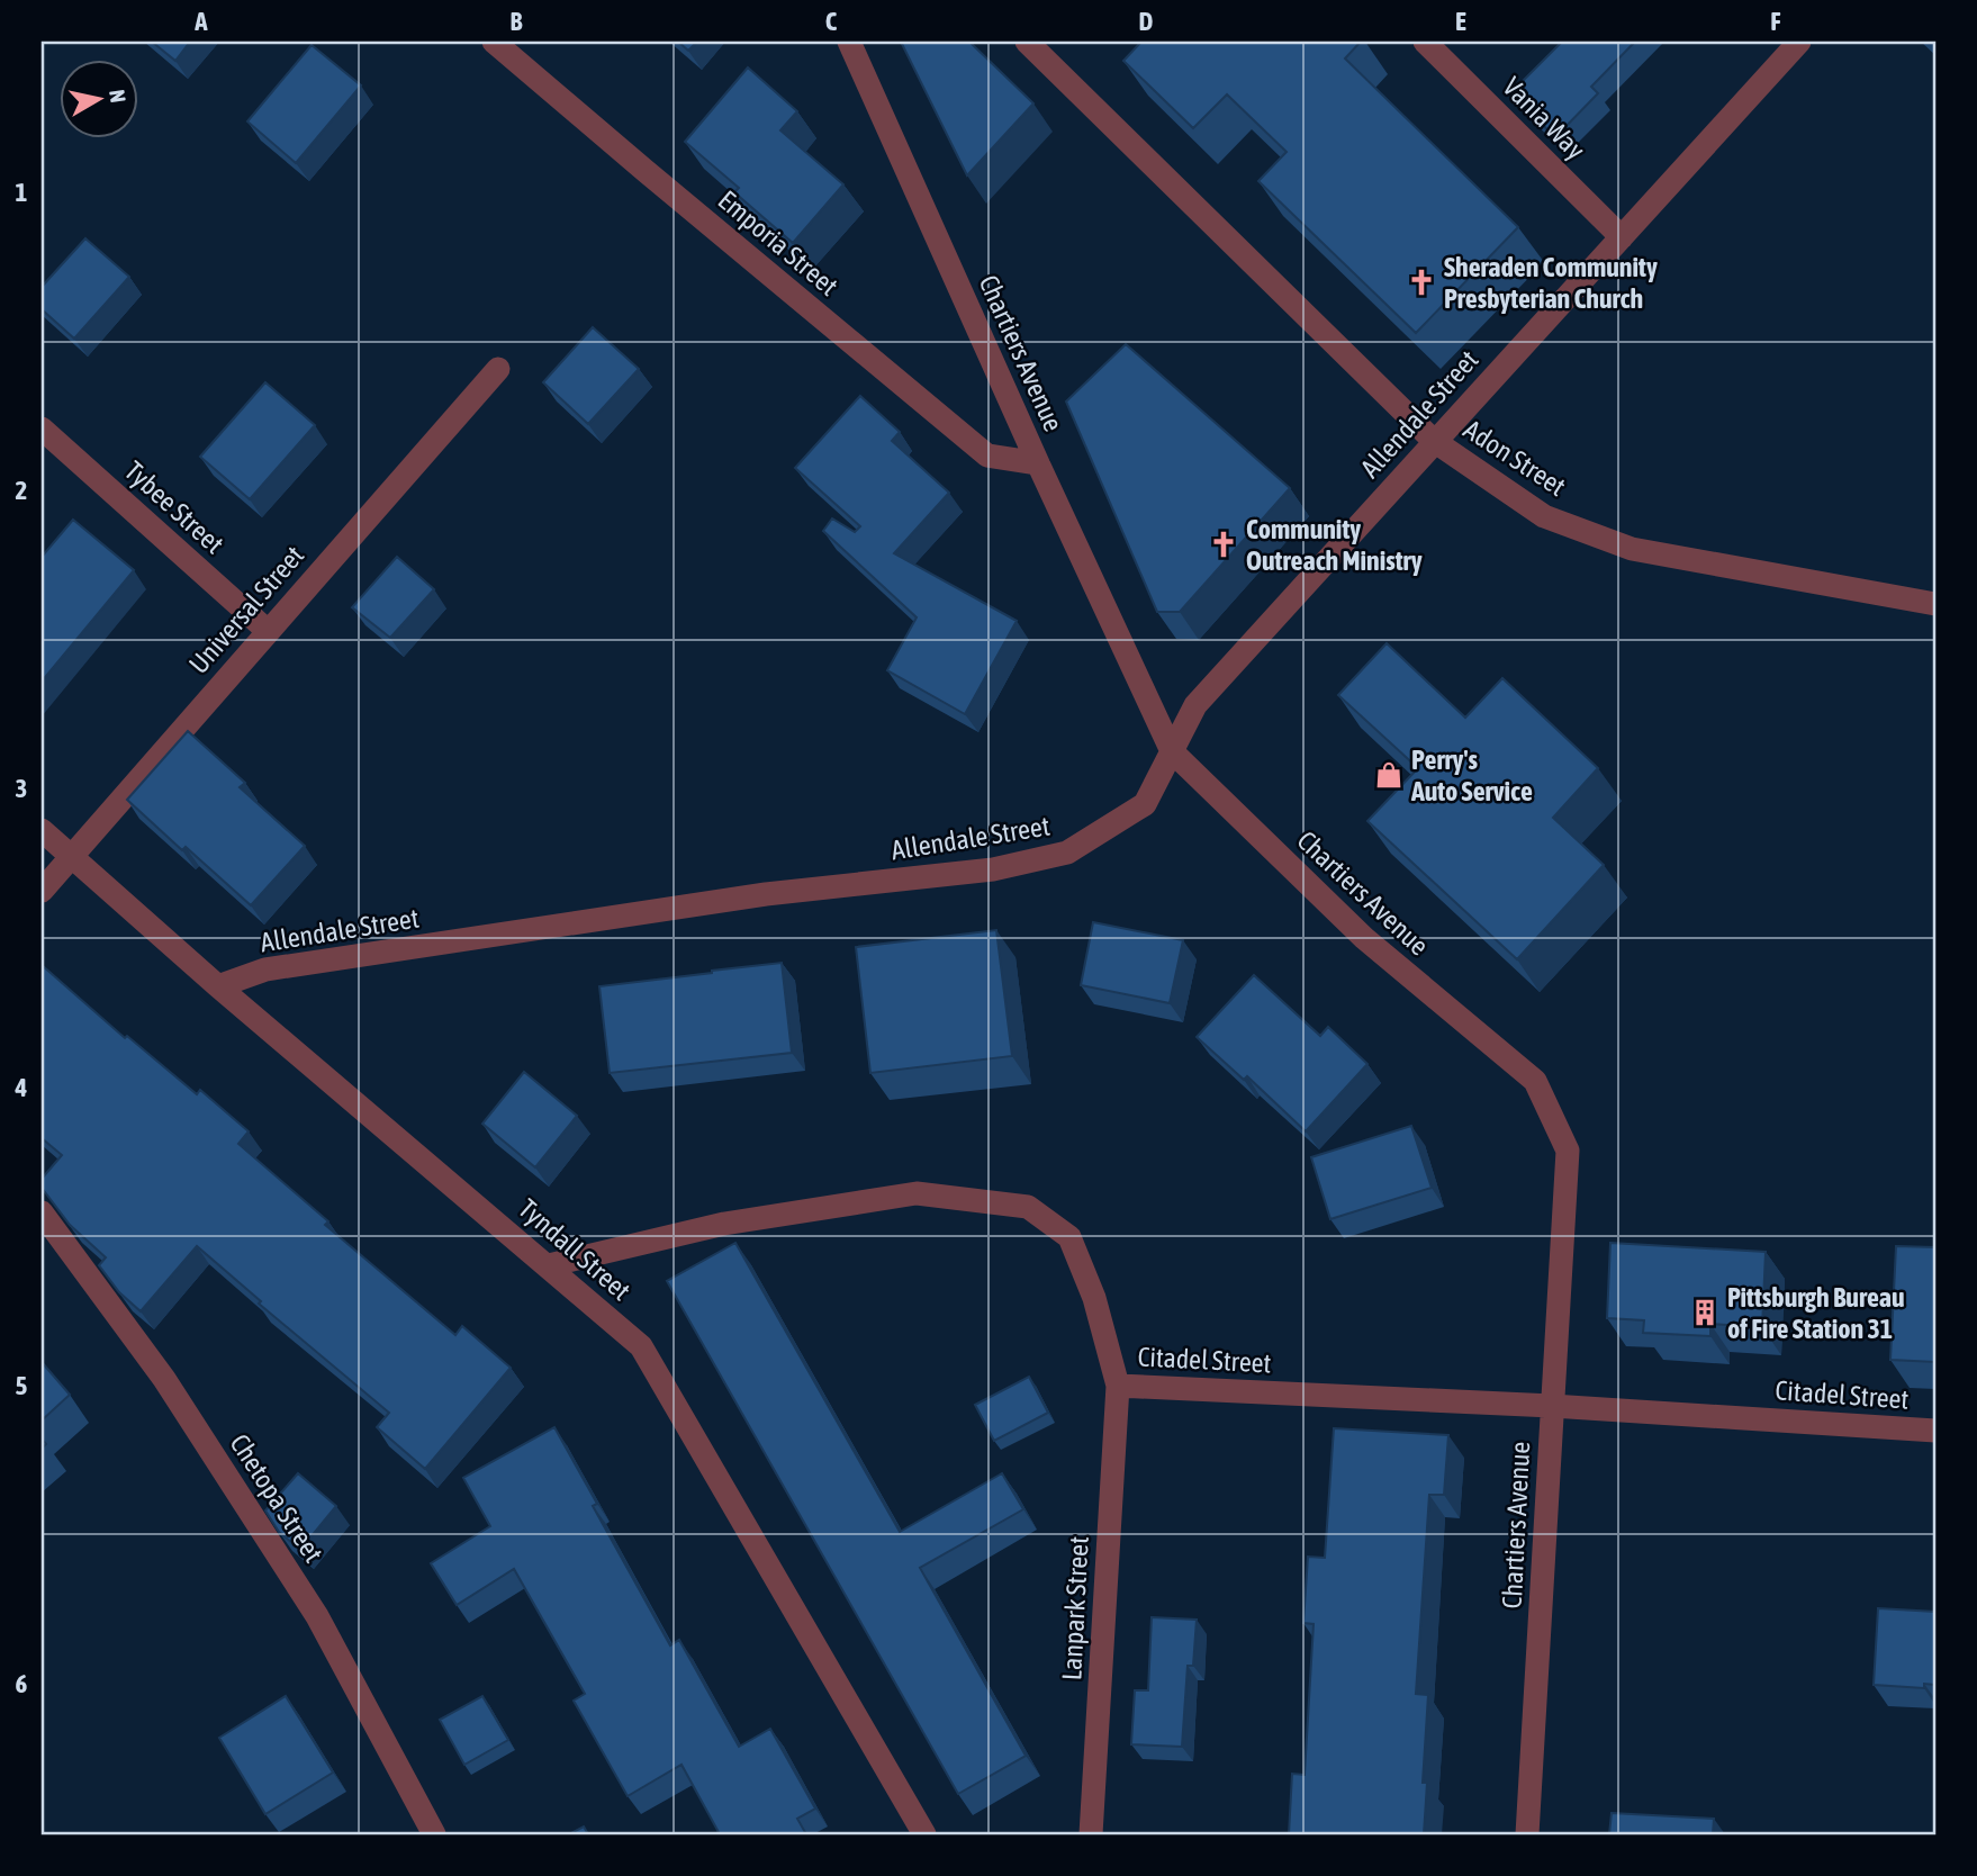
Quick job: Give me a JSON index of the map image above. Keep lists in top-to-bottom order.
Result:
{
  "streets": {
    "street": [
      "Vania Way",
      "Emporia Street",
      "Chartiers Avenue",
      "Allendale Street",
      "Adon Street",
      "Tybee Street",
      "Universal Street",
      "Tyndall Street",
      "Citadel Street",
      "Chetopa Street",
      "Lanpark Street"
    ]
  },
  "crossings": [
    ["Vania Way", "Allendale Street"],
    ["Emporia Street", "Chartiers Avenue"],
    ["Chartiers Avenue", "Allendale Street"],
    ["Chartiers Avenue", "Citadel Street"],
    ["Allendale Street", "Adon Street"],
    ["Allendale Street", "Tyndall Street"],
    ["Tybee Street", "Universal Street"],
    ["Universal Street", "Tyndall Street"],
    ["Tyndall Street", "Citadel Street"],
    ["Citadel Street", "Lanpark Street"]
  ],
  "places": {
    "church": ["Sheraden Community Presbyterian Church", "Community Outreach Ministry"],
    "shop": ["Perry's Auto Service"],
    "building": ["Pittsburgh Bureau of Fire Station 31"]
  },
  "north": "right",
  "grid": {
    "columns": [
      "A",
      "B",
      "C",
      "D",
      "E",
      "F"
    ],
    "rows": [
      "1",
      "2",
      "3",
      "4",
      "5",
      "6"
    ]
  }
}
